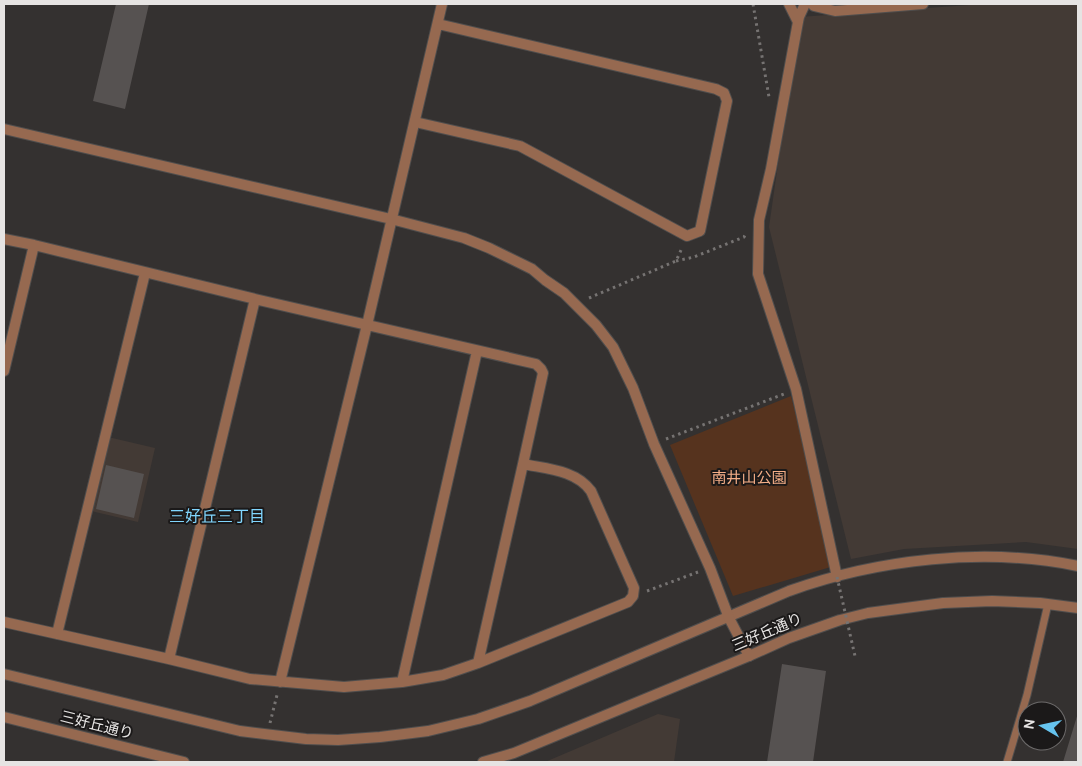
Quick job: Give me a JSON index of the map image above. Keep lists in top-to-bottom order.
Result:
{
  "streets": {
    "street": ["三好丘通り"]
  },
  "districts": ["三好丘三丁目"],
  "parks": ["南井山公園"],
  "north": "left"
}
